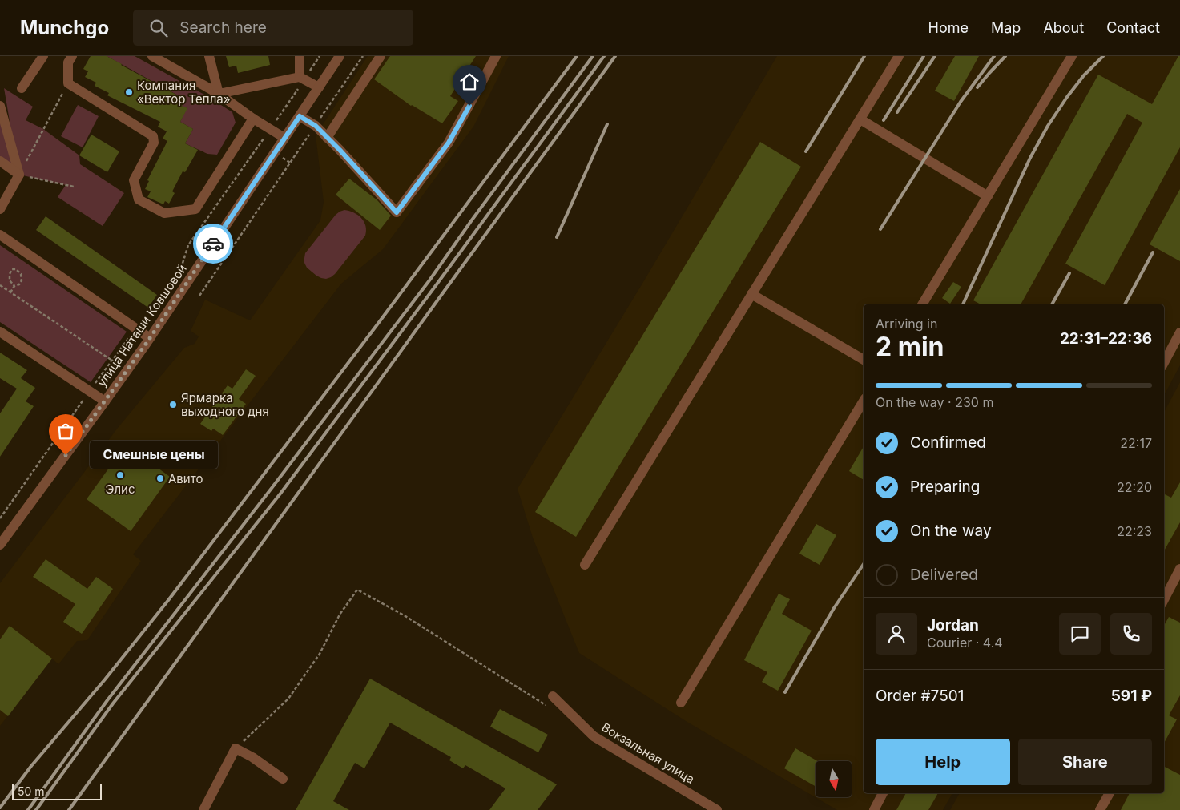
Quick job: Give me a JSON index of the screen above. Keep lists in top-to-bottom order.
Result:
{
  "streets": {
    "street": ["улица Наташи Ковшовой", "Вокзальная улица"]
  },
  "places": [
    "Компания «Вектор Тепла»",
    "Ярмарка выходного дня",
    "Смешные цены",
    "Элис",
    "Авито"
  ],
  "scale_bar": "50 m",
  "north": "bottom",
  "page": {
    "header": "Munchgo",
    "search": "Search here",
    "nav": [
      "Home",
      "Map",
      "About",
      "Contact"
    ],
    "heading": ["2 min", "Arriving in", "22:31–22:36"],
    "panel": [
      "Jordan",
      "Courier · 4.4",
      "Order #7501",
      "591 ₽"
    ],
    "bar": "On the way · 230 m",
    "list": [
      ["Confirmed", "22:17"],
      ["Preparing", "22:20"],
      ["On the way", "22:23"],
      "Delivered"
    ],
    "bubble": "Смешные цены",
    "buttons": ["Help", "Share"],
    "scale": "50 m"
  }
}
